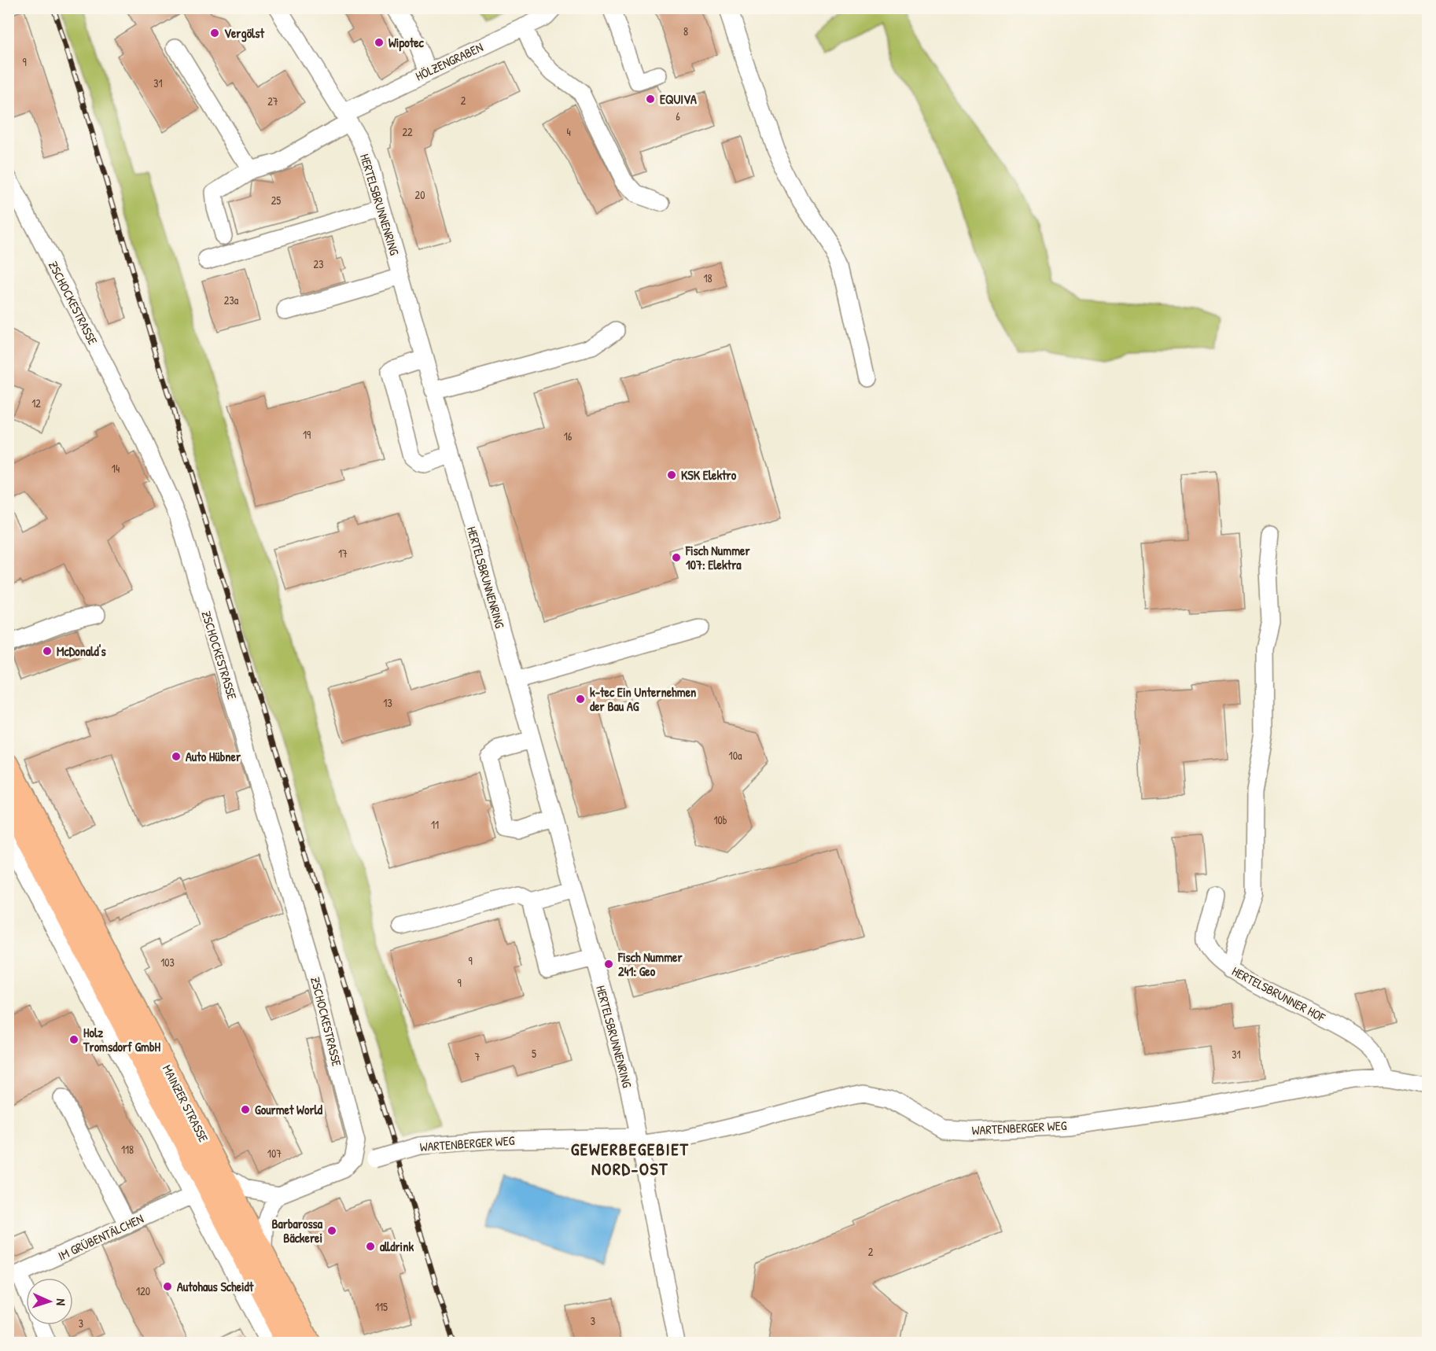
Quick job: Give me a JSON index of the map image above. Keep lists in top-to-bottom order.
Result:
{
  "streets": {
    "main road": ["MAINZER STRASSE"],
    "street": [
      "HÖLZENGRABEN",
      "HERTELSBRUNNENRING",
      "ZSCHOCKESTRASSE",
      "HERTELSBRUNNER HOF",
      "WARTENBERGER WEG",
      "IM GRÜBENTÄLCHEN"
    ]
  },
  "crossings": [
    ["HÖLZENGRABEN", "HERTELSBRUNNENRING"],
    ["HERTELSBRUNNENRING", "WARTENBERGER WEG"],
    ["ZSCHOCKESTRASSE", "WARTENBERGER WEG"],
    ["HERTELSBRUNNER HOF", "WARTENBERGER WEG"]
  ],
  "districts": ["GEWERBEGEBIET NORD-OST"],
  "places": [
    "Vergölst",
    "Wipotec",
    "EQUIVA",
    "KSK Elektro",
    "Fisch Nummer 107: Elektra",
    "McDonald's",
    "k-tec Ein Unternehmen der Bau AG",
    "Auto Hübner",
    "Fisch Nummer 241: Geo",
    "Holz Tromsdorf GmbH",
    "Gourmet World",
    "Barbarossa Bäckerei",
    "alldrink",
    "Autohaus Scheidt"
  ],
  "house_numbers": [
    "8",
    "9",
    "31",
    "2",
    "27",
    "6",
    "22",
    "4",
    "20",
    "25",
    "23",
    "18",
    "23a",
    "12",
    "19",
    "16",
    "14",
    "17",
    "13",
    "10a",
    "10b",
    "11",
    "9",
    "103",
    "9",
    "5",
    "31",
    "7",
    "118",
    "107",
    "2",
    "120",
    "115",
    "3",
    "3"
  ],
  "north": "right"
}
